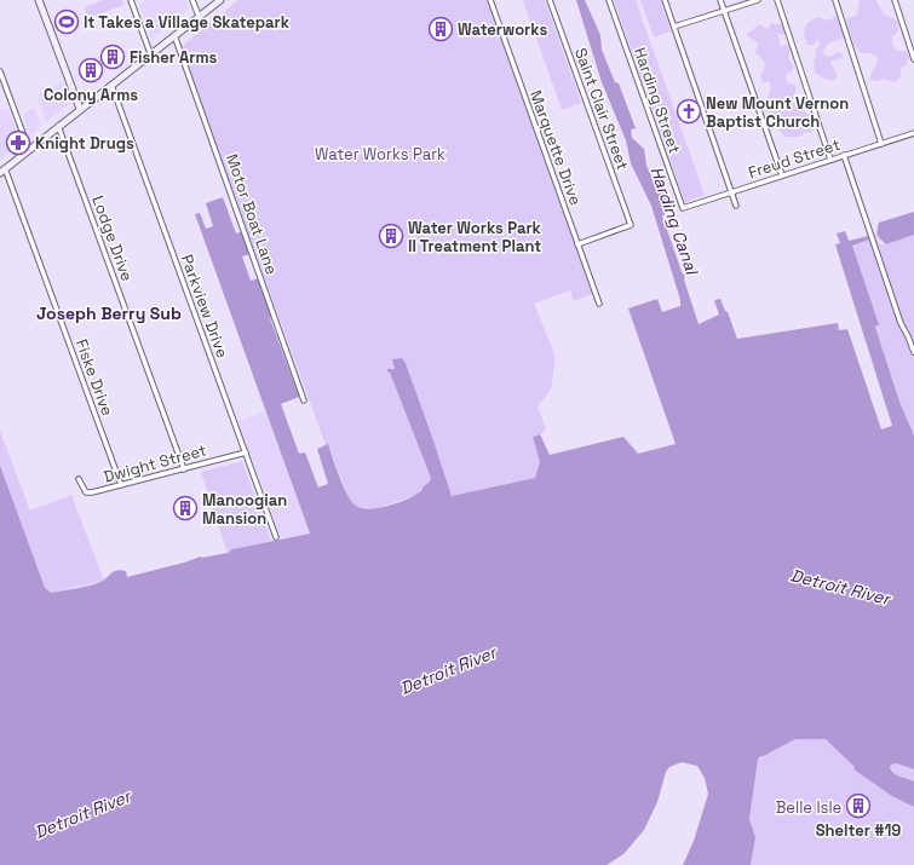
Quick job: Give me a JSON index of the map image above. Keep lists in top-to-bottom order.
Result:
{
  "streets": {
    "street": [
      "Harding Street",
      "Saint Clair Street",
      "Marquette Drive",
      "Freud Street",
      "Motor Boat Lane",
      "Lodge Drive",
      "Parkview Drive",
      "Fiske Drive",
      "Dwight Street"
    ]
  },
  "crossings": [
    ["Harding Street", "Freud Street"],
    ["Saint Clair Street", "Marquette Drive"],
    ["Lodge Drive", "Dwight Street"],
    ["Parkview Drive", "Dwight Street"],
    ["Fiske Drive", "Dwight Street"]
  ],
  "districts": ["Joseph Berry Sub"],
  "water": ["Harding Canal", "Detroit River"],
  "parks": ["Water Works Park", "Belle Isle"],
  "places": {
    "sports": ["It Takes a Village Skatepark"],
    "building": [
      "Waterworks",
      "Fisher Arms",
      "Colony Arms",
      "Water Works Park II Treatment Plant",
      "Manoogian Mansion",
      "Shelter #19"
    ],
    "church": ["New Mount Vernon Baptist Church"],
    "pharmacy": ["Knight Drugs"]
  }
}
